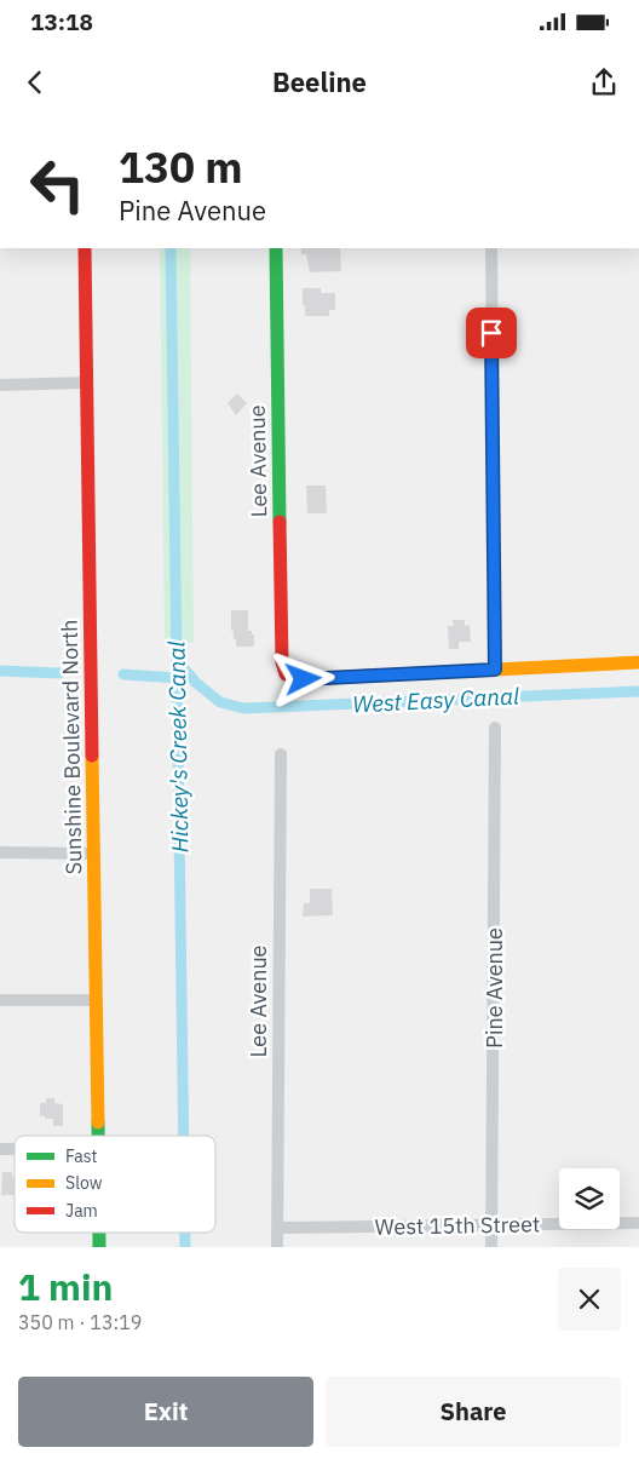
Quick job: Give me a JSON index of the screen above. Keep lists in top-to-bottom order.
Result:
{
  "streets": {
    "street": [
      "Lee Avenue",
      "Sunshine Boulevard North",
      "Pine Avenue",
      "West 15th Street"
    ]
  },
  "crossings": [
    ["Lee Avenue", "West 15th Street"],
    ["Pine Avenue", "West 15th Street"]
  ],
  "water": ["West Easy Canal", "Hickey's Creek Canal"],
  "legend": ["Fast", "Slow", "Jam"],
  "page": {
    "status": "13:18",
    "header": "Beeline",
    "turn": ["130 m", "Pine Avenue"],
    "heading": ["1 min", "350 m · 13:19"],
    "buttons": ["Exit", "Share"]
  }
}
